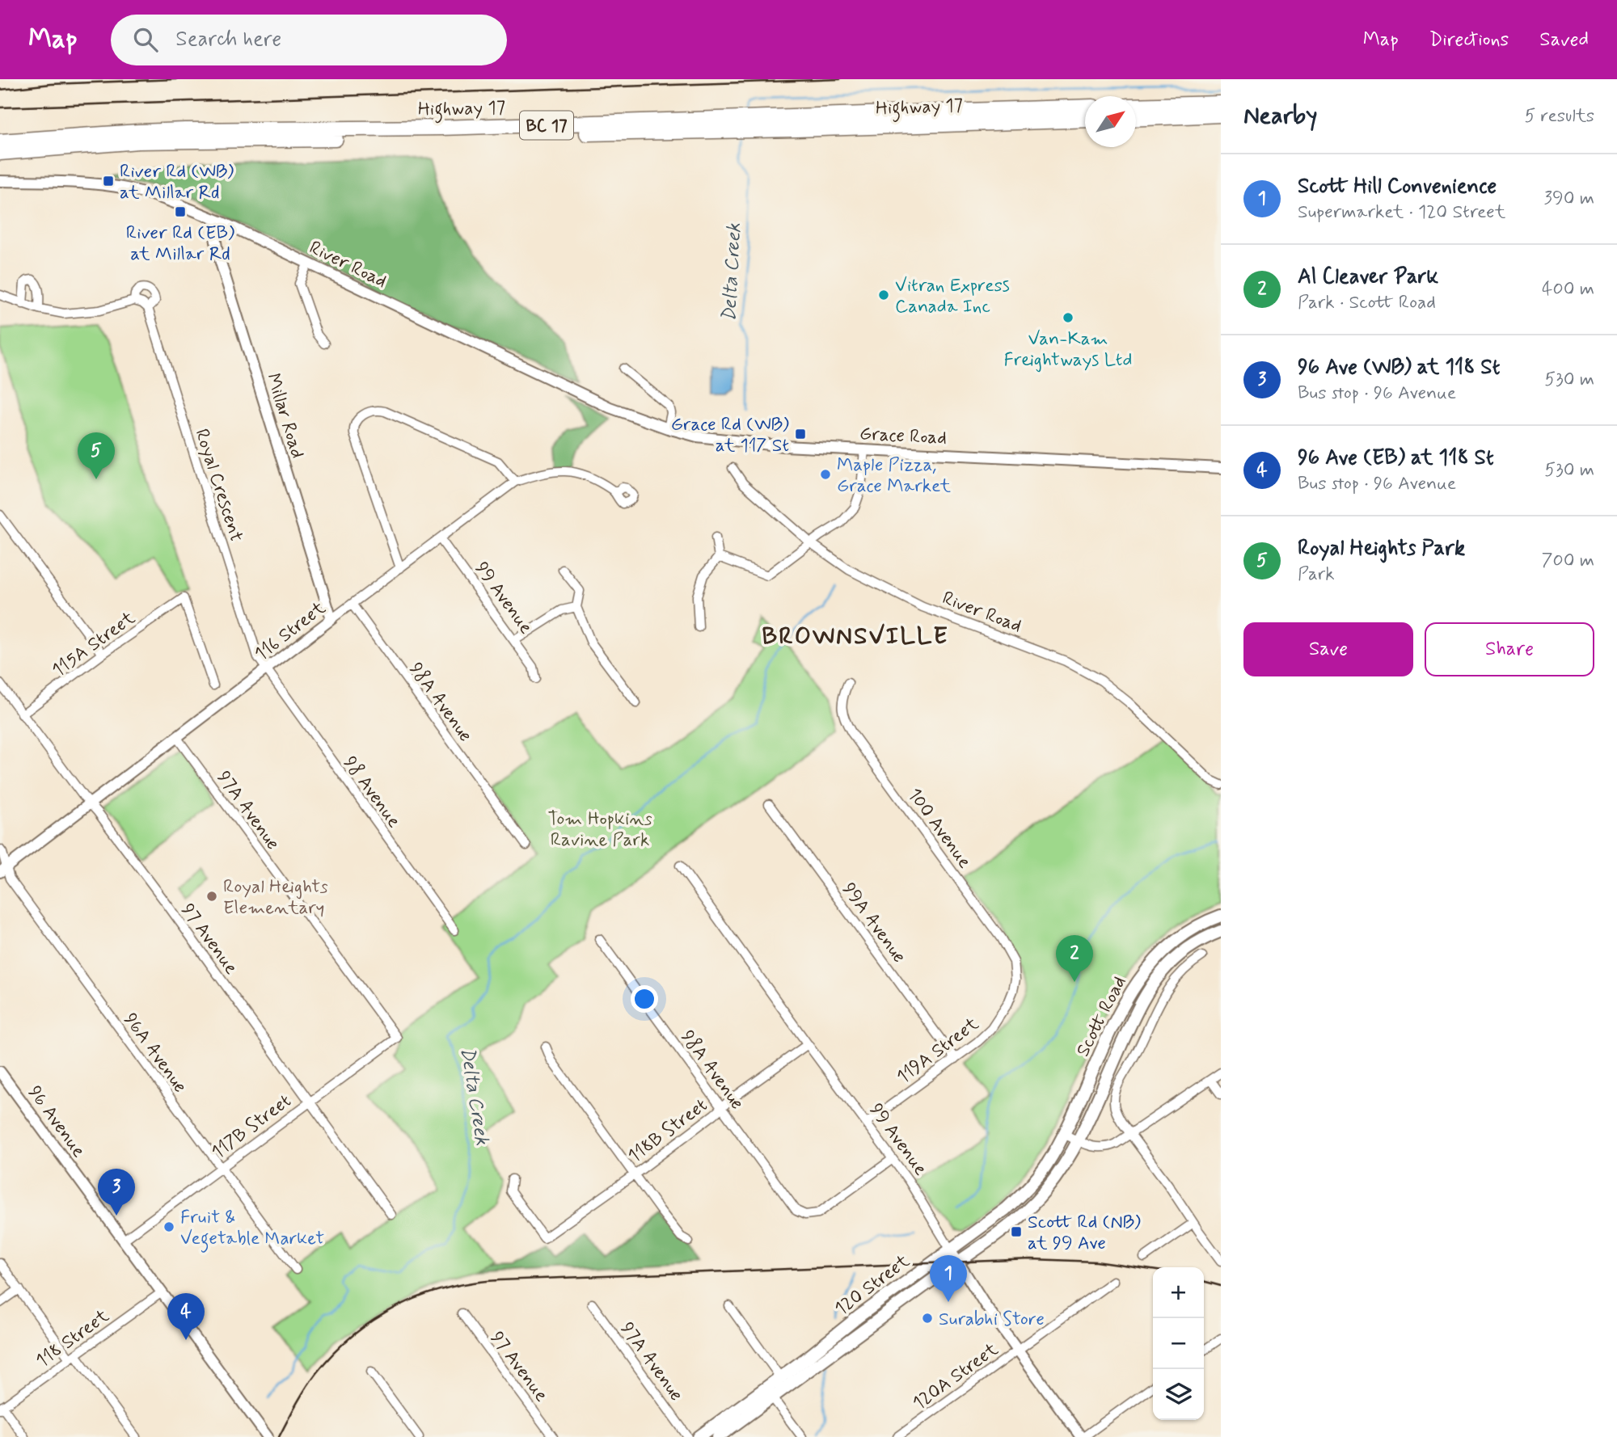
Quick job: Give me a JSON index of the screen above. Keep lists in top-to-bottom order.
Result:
{
  "streets": {
    "highway": ["Highway 17", "BC 17"],
    "main road": ["Scott Road", "120 Street"],
    "street": [
      "River Road",
      "Millar Road",
      "Grace Road",
      "Royal Crescent",
      "99 Avenue",
      "116 Street",
      "115A Street",
      "98A Avenue",
      "98 Avenue",
      "97A Avenue",
      "100 Avenue",
      "99A Avenue",
      "97 Avenue",
      "119A Street",
      "96A Avenue",
      "96 Avenue",
      "117B Street",
      "118B Street",
      "118 Street",
      "120A Street"
    ]
  },
  "crossings": [
    ["River Road", "Millar Road"],
    ["River Road", "Grace Road"],
    ["Millar Road", "116 Street"],
    ["Royal Crescent", "116 Street"],
    ["Royal Crescent", "98 Avenue"],
    ["99 Avenue", "116 Street"],
    ["99 Avenue", "98A Avenue"],
    ["99 Avenue", "119A Street"],
    ["99 Avenue", "118B Street"],
    ["99 Avenue", "120 Street"],
    ["99 Avenue", "120A Street"],
    ["116 Street", "98A Avenue"],
    ["116 Street", "98 Avenue"],
    ["116 Street", "97A Avenue"],
    ["116 Street", "97 Avenue"],
    ["116 Street", "96A Avenue"],
    ["115A Street", "97 Avenue"],
    ["98A Avenue", "118B Street"],
    ["97A Avenue", "117B Street"],
    ["100 Avenue", "119A Street"],
    ["99A Avenue", "119A Street"],
    ["97 Avenue", "117B Street"],
    ["Scott Road", "120 Street"],
    ["96A Avenue", "117B Street"],
    ["96 Avenue", "117B Street"],
    ["96 Avenue", "118 Street"]
  ],
  "districts": ["BROWNSVILLE"],
  "water": ["Delta Creek"],
  "parks": ["Tom Hopkins Ravine Park"],
  "places": {
    "transit": [
      "River Rd (WB) at Millar Rd",
      "River Rd (EB) at Millar Rd",
      "Grace Rd (WB) at 117 St",
      "Scott Rd (NB) at 99 Ave"
    ],
    "other": [
      "Vitran Express Canada Inc",
      "Van-Kam Freightways Ltd",
      "Maple Pizza, Grace Market",
      "Royal Heights Elementary",
      "Fruit & Vegetable Market",
      "Surabhi Store"
    ]
  },
  "north": "top right",
  "page": {
    "header": "Map",
    "search": "Search here",
    "nav": ["Map", "Directions", "Saved"],
    "heading": ["Nearby", "5 results"],
    "list": [
      {
        "mark": "1",
        "name": "Scott Hill Convenience",
        "note": "Supermarket · 120 Street",
        "value": "390 m"
      },
      {
        "mark": "2",
        "name": "Al Cleaver Park",
        "note": "Park · Scott Road",
        "value": "400 m"
      },
      {
        "mark": "3",
        "name": "96 Ave (WB) at 118 St",
        "note": "Bus stop · 96 Avenue",
        "value": "530 m"
      },
      {
        "mark": "4",
        "name": "96 Ave (EB) at 118 St",
        "note": "Bus stop · 96 Avenue",
        "value": "530 m"
      },
      {
        "mark": "5",
        "name": "Royal Heights Park",
        "note": "Park",
        "value": "700 m"
      }
    ],
    "pins": [
      "5",
      "2",
      "3",
      "1",
      "4"
    ],
    "buttons": ["Save", "Share"],
    "map_buttons": ["+", "−"]
  }
}
